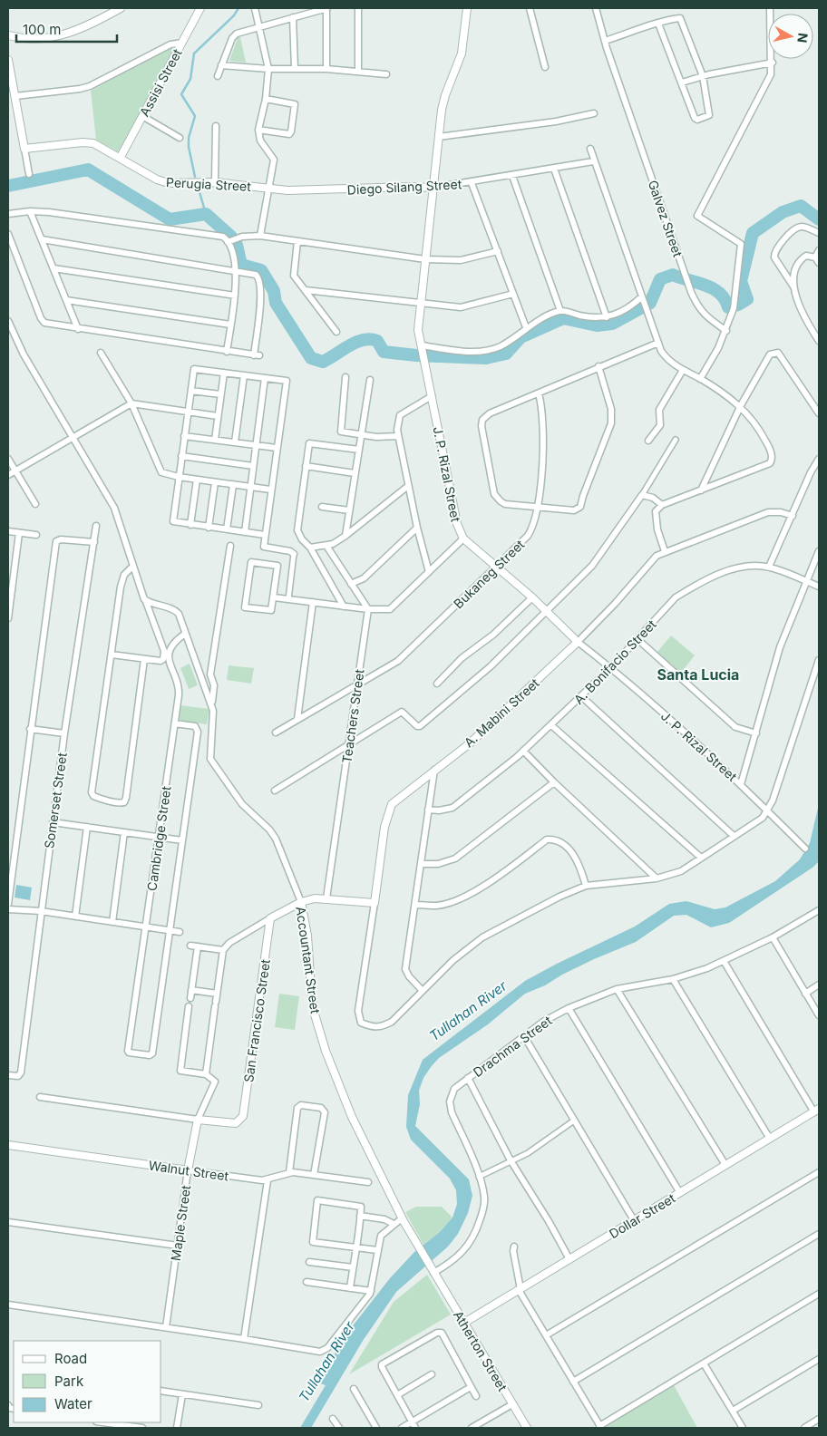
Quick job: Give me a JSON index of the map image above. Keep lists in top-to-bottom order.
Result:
{
  "streets": {
    "street": [
      "Assisi Street",
      "Perugia Street",
      "Diego Silang Street",
      "Galvez Street",
      "J. P. Rizal Street",
      "Bukaneg Street",
      "A. Bonifacio Street",
      "A. Mabini Street",
      "Teachers Street",
      "Somerset Street",
      "Cambridge Street",
      "Accountant Street",
      "San Francisco Street",
      "Drachma Street",
      "Walnut Street",
      "Dollar Street",
      "Maple Street",
      "Atherton Street"
    ]
  },
  "crossings": [
    ["Assisi Street", "Perugia Street"],
    ["Perugia Street", "Diego Silang Street"],
    ["Diego Silang Street", "J. P. Rizal Street"],
    ["J. P. Rizal Street", "Bukaneg Street"],
    ["J. P. Rizal Street", "A. Bonifacio Street"],
    ["J. P. Rizal Street", "A. Mabini Street"],
    ["Bukaneg Street", "Teachers Street"],
    ["Accountant Street", "Drachma Street"],
    ["Accountant Street", "Atherton Street"],
    ["San Francisco Street", "Maple Street"],
    ["Drachma Street", "Atherton Street"],
    ["Walnut Street", "Maple Street"],
    ["Dollar Street", "Atherton Street"]
  ],
  "districts": ["Santa Lucia"],
  "water": ["Tullahan River"],
  "legend": ["Road", "Park", "Water"],
  "scale_bar": "100 m",
  "north": "right"
}
